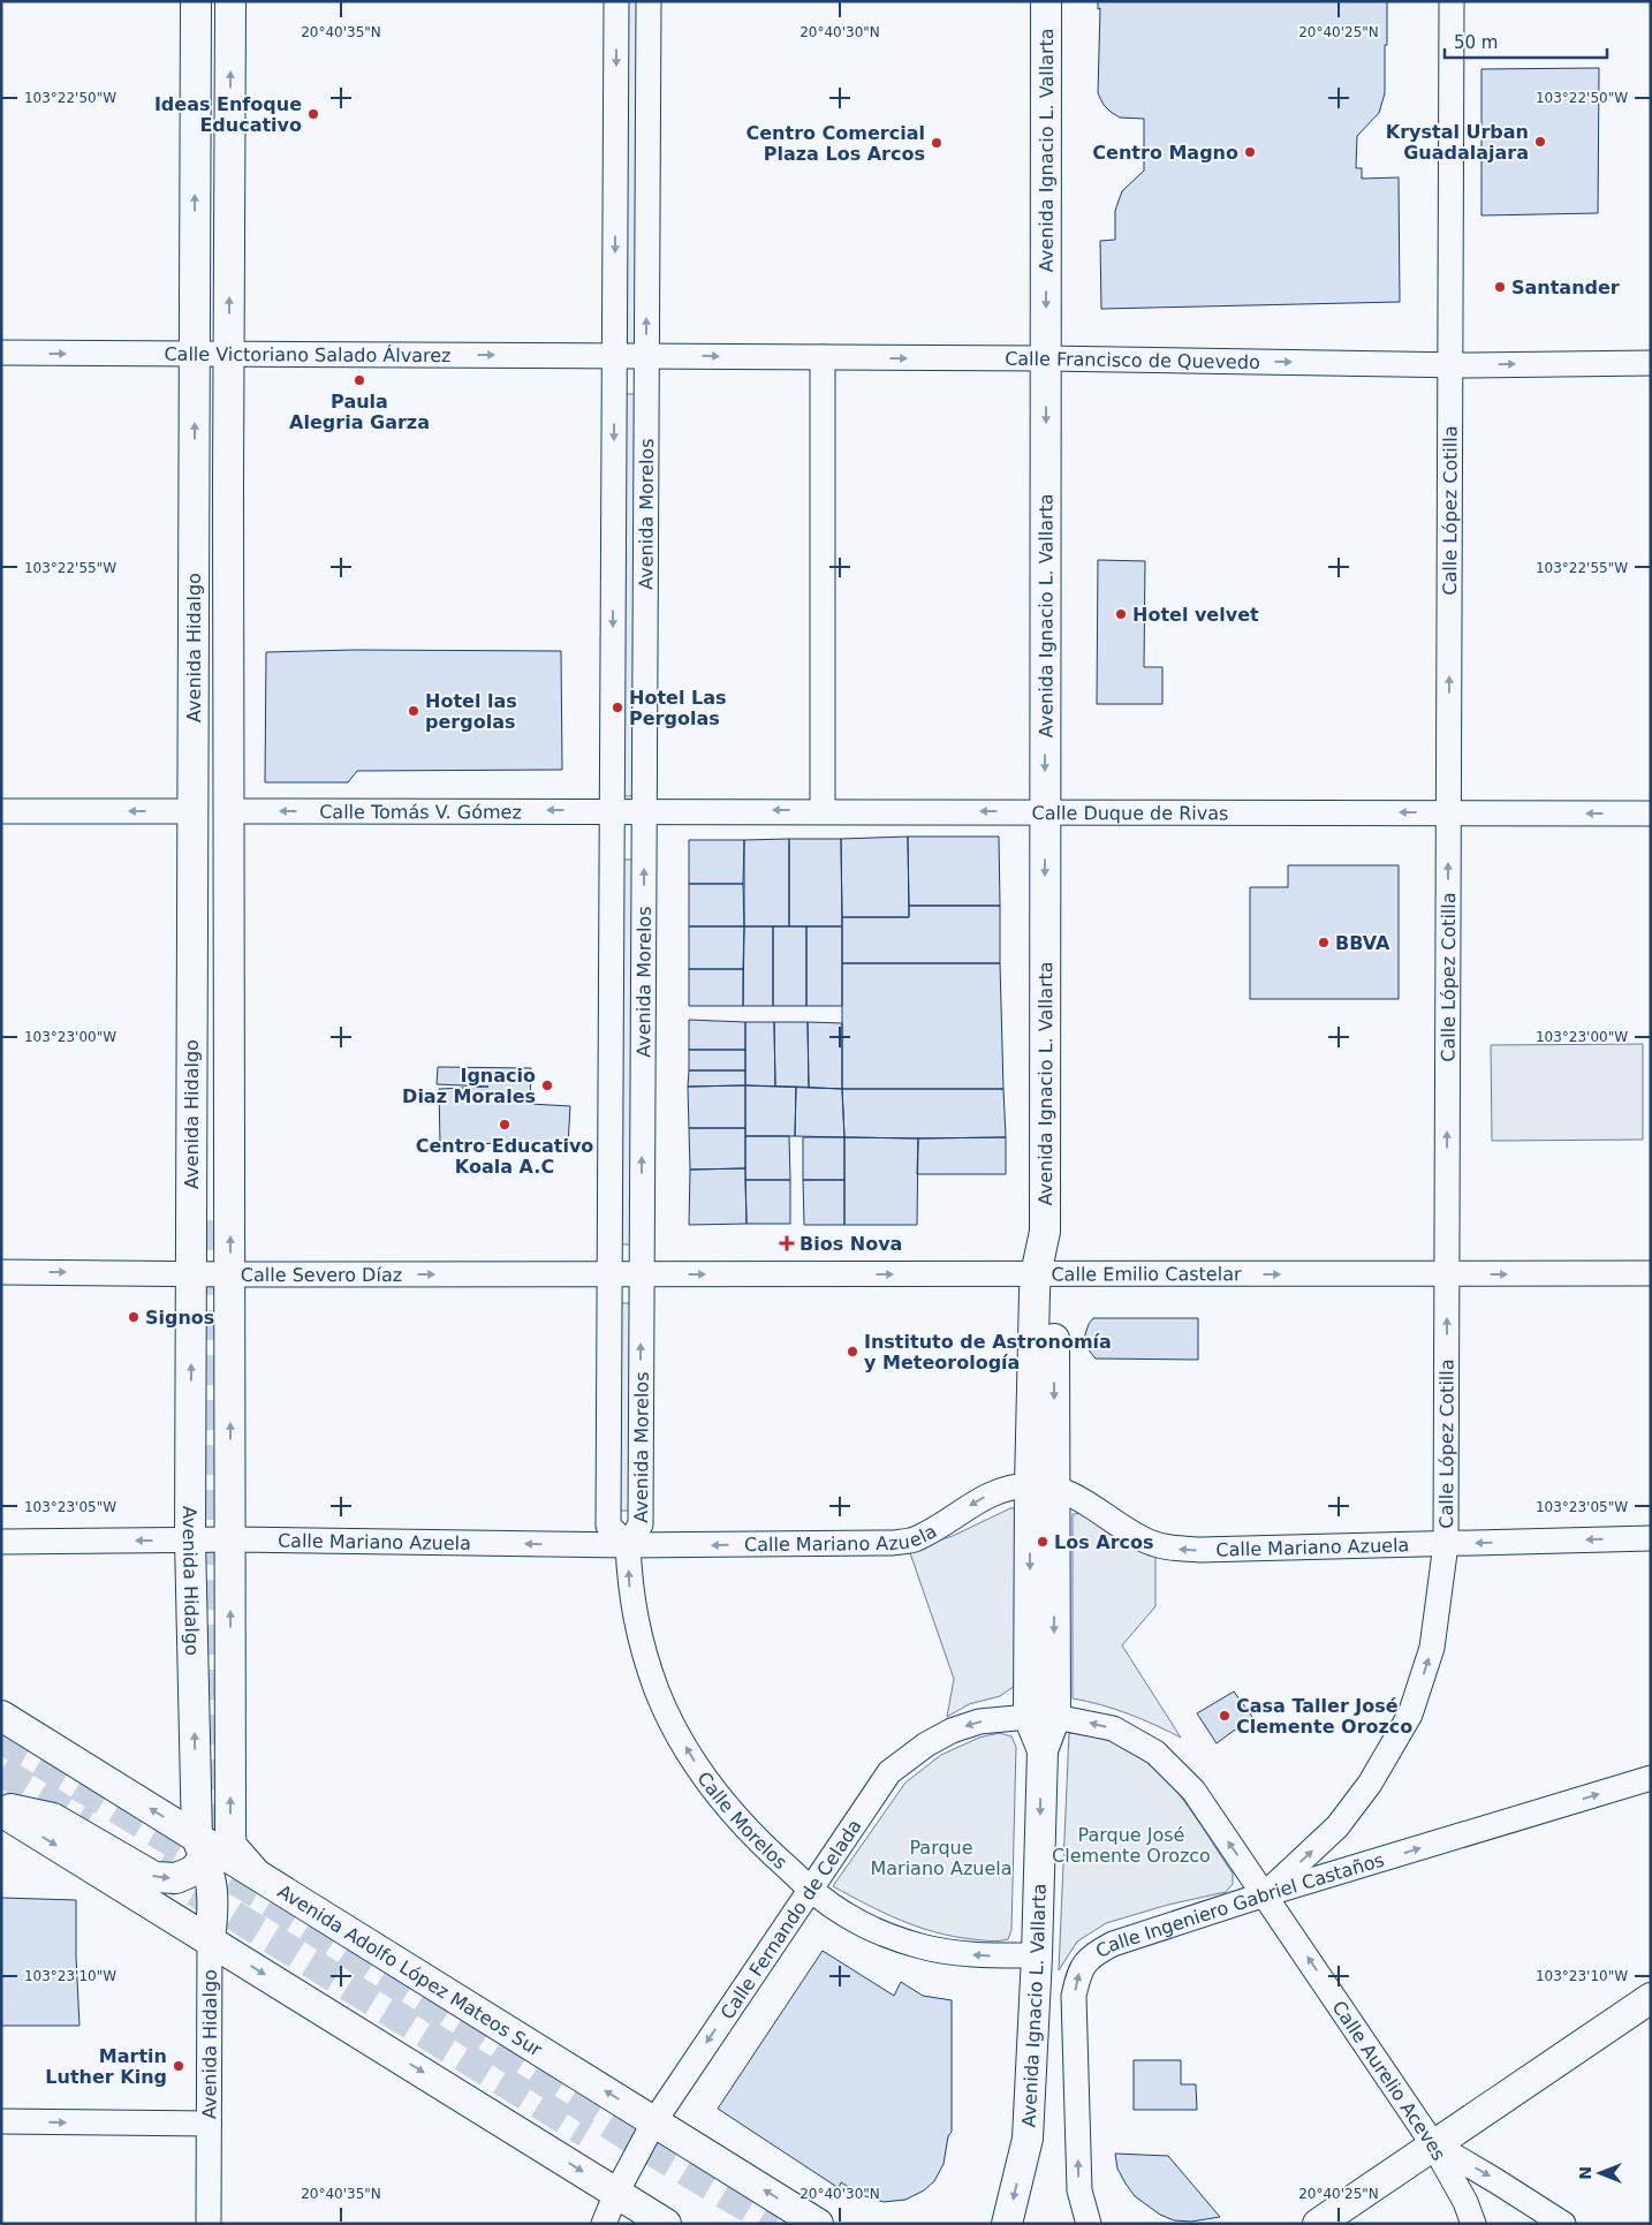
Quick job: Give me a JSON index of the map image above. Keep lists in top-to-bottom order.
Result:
{
  "streets": {
    "main road": ["Avenida Ignacio L. Vallarta", "Avenida Hidalgo", "Avenida Adolfo López Mateos Sur"],
    "street": [
      "Calle Victoriano Salado Álvarez",
      "Calle Francisco de Quevedo",
      "Calle López Cotilla",
      "Avenida Morelos",
      "Calle Tomás V. Gómez",
      "Calle Duque de Rivas",
      "Calle Severo Díaz",
      "Calle Emilio Castelar",
      "Calle Mariano Azuela",
      "Calle Morelos",
      "Calle Ingeniero Gabriel Castaños",
      "Calle Fernando de Celada",
      "Calle Aurelio Aceves"
    ]
  },
  "crossings": [
    ["Avenida Ignacio L. Vallarta", "Calle Francisco de Quevedo"],
    ["Avenida Ignacio L. Vallarta", "Calle Duque de Rivas"],
    ["Avenida Ignacio L. Vallarta", "Calle Emilio Castelar"],
    ["Avenida Ignacio L. Vallarta", "Calle Mariano Azuela"],
    ["Avenida Ignacio L. Vallarta", "Calle Morelos"],
    ["Avenida Ignacio L. Vallarta", "Calle Fernando de Celada"],
    ["Avenida Ignacio L. Vallarta", "Calle Aurelio Aceves"],
    ["Calle Victoriano Salado Álvarez", "Calle Francisco de Quevedo"],
    ["Calle Victoriano Salado Álvarez", "Avenida Morelos"],
    ["Calle Victoriano Salado Álvarez", "Avenida Hidalgo"],
    ["Calle Francisco de Quevedo", "Calle López Cotilla"],
    ["Calle Francisco de Quevedo", "Avenida Morelos"],
    ["Calle López Cotilla", "Calle Duque de Rivas"],
    ["Calle López Cotilla", "Calle Emilio Castelar"],
    ["Calle López Cotilla", "Calle Mariano Azuela"],
    ["Calle López Cotilla", "Calle Ingeniero Gabriel Castaños"],
    ["Calle López Cotilla", "Calle Aurelio Aceves"],
    ["Avenida Morelos", "Calle Tomás V. Gómez"],
    ["Avenida Morelos", "Calle Duque de Rivas"],
    ["Avenida Morelos", "Calle Severo Díaz"],
    ["Avenida Morelos", "Calle Emilio Castelar"],
    ["Avenida Morelos", "Calle Mariano Azuela"],
    ["Avenida Morelos", "Calle Morelos"],
    ["Avenida Hidalgo", "Calle Tomás V. Gómez"],
    ["Avenida Hidalgo", "Calle Severo Díaz"],
    ["Avenida Hidalgo", "Calle Mariano Azuela"],
    ["Avenida Hidalgo", "Avenida Adolfo López Mateos Sur"],
    ["Calle Tomás V. Gómez", "Calle Duque de Rivas"],
    ["Calle Severo Díaz", "Calle Emilio Castelar"],
    ["Calle Mariano Azuela", "Calle Morelos"],
    ["Calle Morelos", "Calle Fernando de Celada"],
    ["Calle Ingeniero Gabriel Castaños", "Calle Aurelio Aceves"],
    ["Calle Fernando de Celada", "Avenida Adolfo López Mateos Sur"],
    ["Calle Fernando de Celada", "Calle Aurelio Aceves"]
  ],
  "one_way": [
    "Avenida Ignacio L. Vallarta",
    "Calle Victoriano Salado Álvarez",
    "Calle Francisco de Quevedo",
    "Calle López Cotilla",
    "Calle Tomás V. Gómez",
    "Calle Duque de Rivas",
    "Calle Severo Díaz",
    "Calle Emilio Castelar",
    "Calle Mariano Azuela",
    "Calle Morelos",
    "Calle Ingeniero Gabriel Castaños",
    "Calle Fernando de Celada",
    "Calle Aurelio Aceves"
  ],
  "parks": ["Parque José Clemente Orozco", "Parque Mariano Azuela"],
  "places": {
    "other": [
      "Ideas Enfoque Educativo",
      "Krystal Urban Guadalajara",
      "Centro Comercial Plaza Los Arcos",
      "Centro Magno",
      "Santander",
      "Paula Alegria Garza",
      "Hotel velvet",
      "Hotel Las Pergolas",
      "Hotel las pergolas",
      "BBVA",
      "Ignacio Diaz Morales",
      "Centro Educativo Koala A.C",
      "Signos",
      "Instituto de Astronomía y Meteorología",
      "Los Arcos",
      "Casa Taller José Clemente Orozco",
      "Martin Luther King"
    ],
    "health": ["Bios Nova"]
  },
  "scale_bar": "50 m",
  "north": "left",
  "coordinates": [
    "20°40'35\"N",
    "20°40'30\"N",
    "20°40'25\"N",
    "103°22'50\"W",
    "103°22'55\"W",
    "103°23'00\"W",
    "103°23'05\"W",
    "103°23'10\"W"
  ]
}
